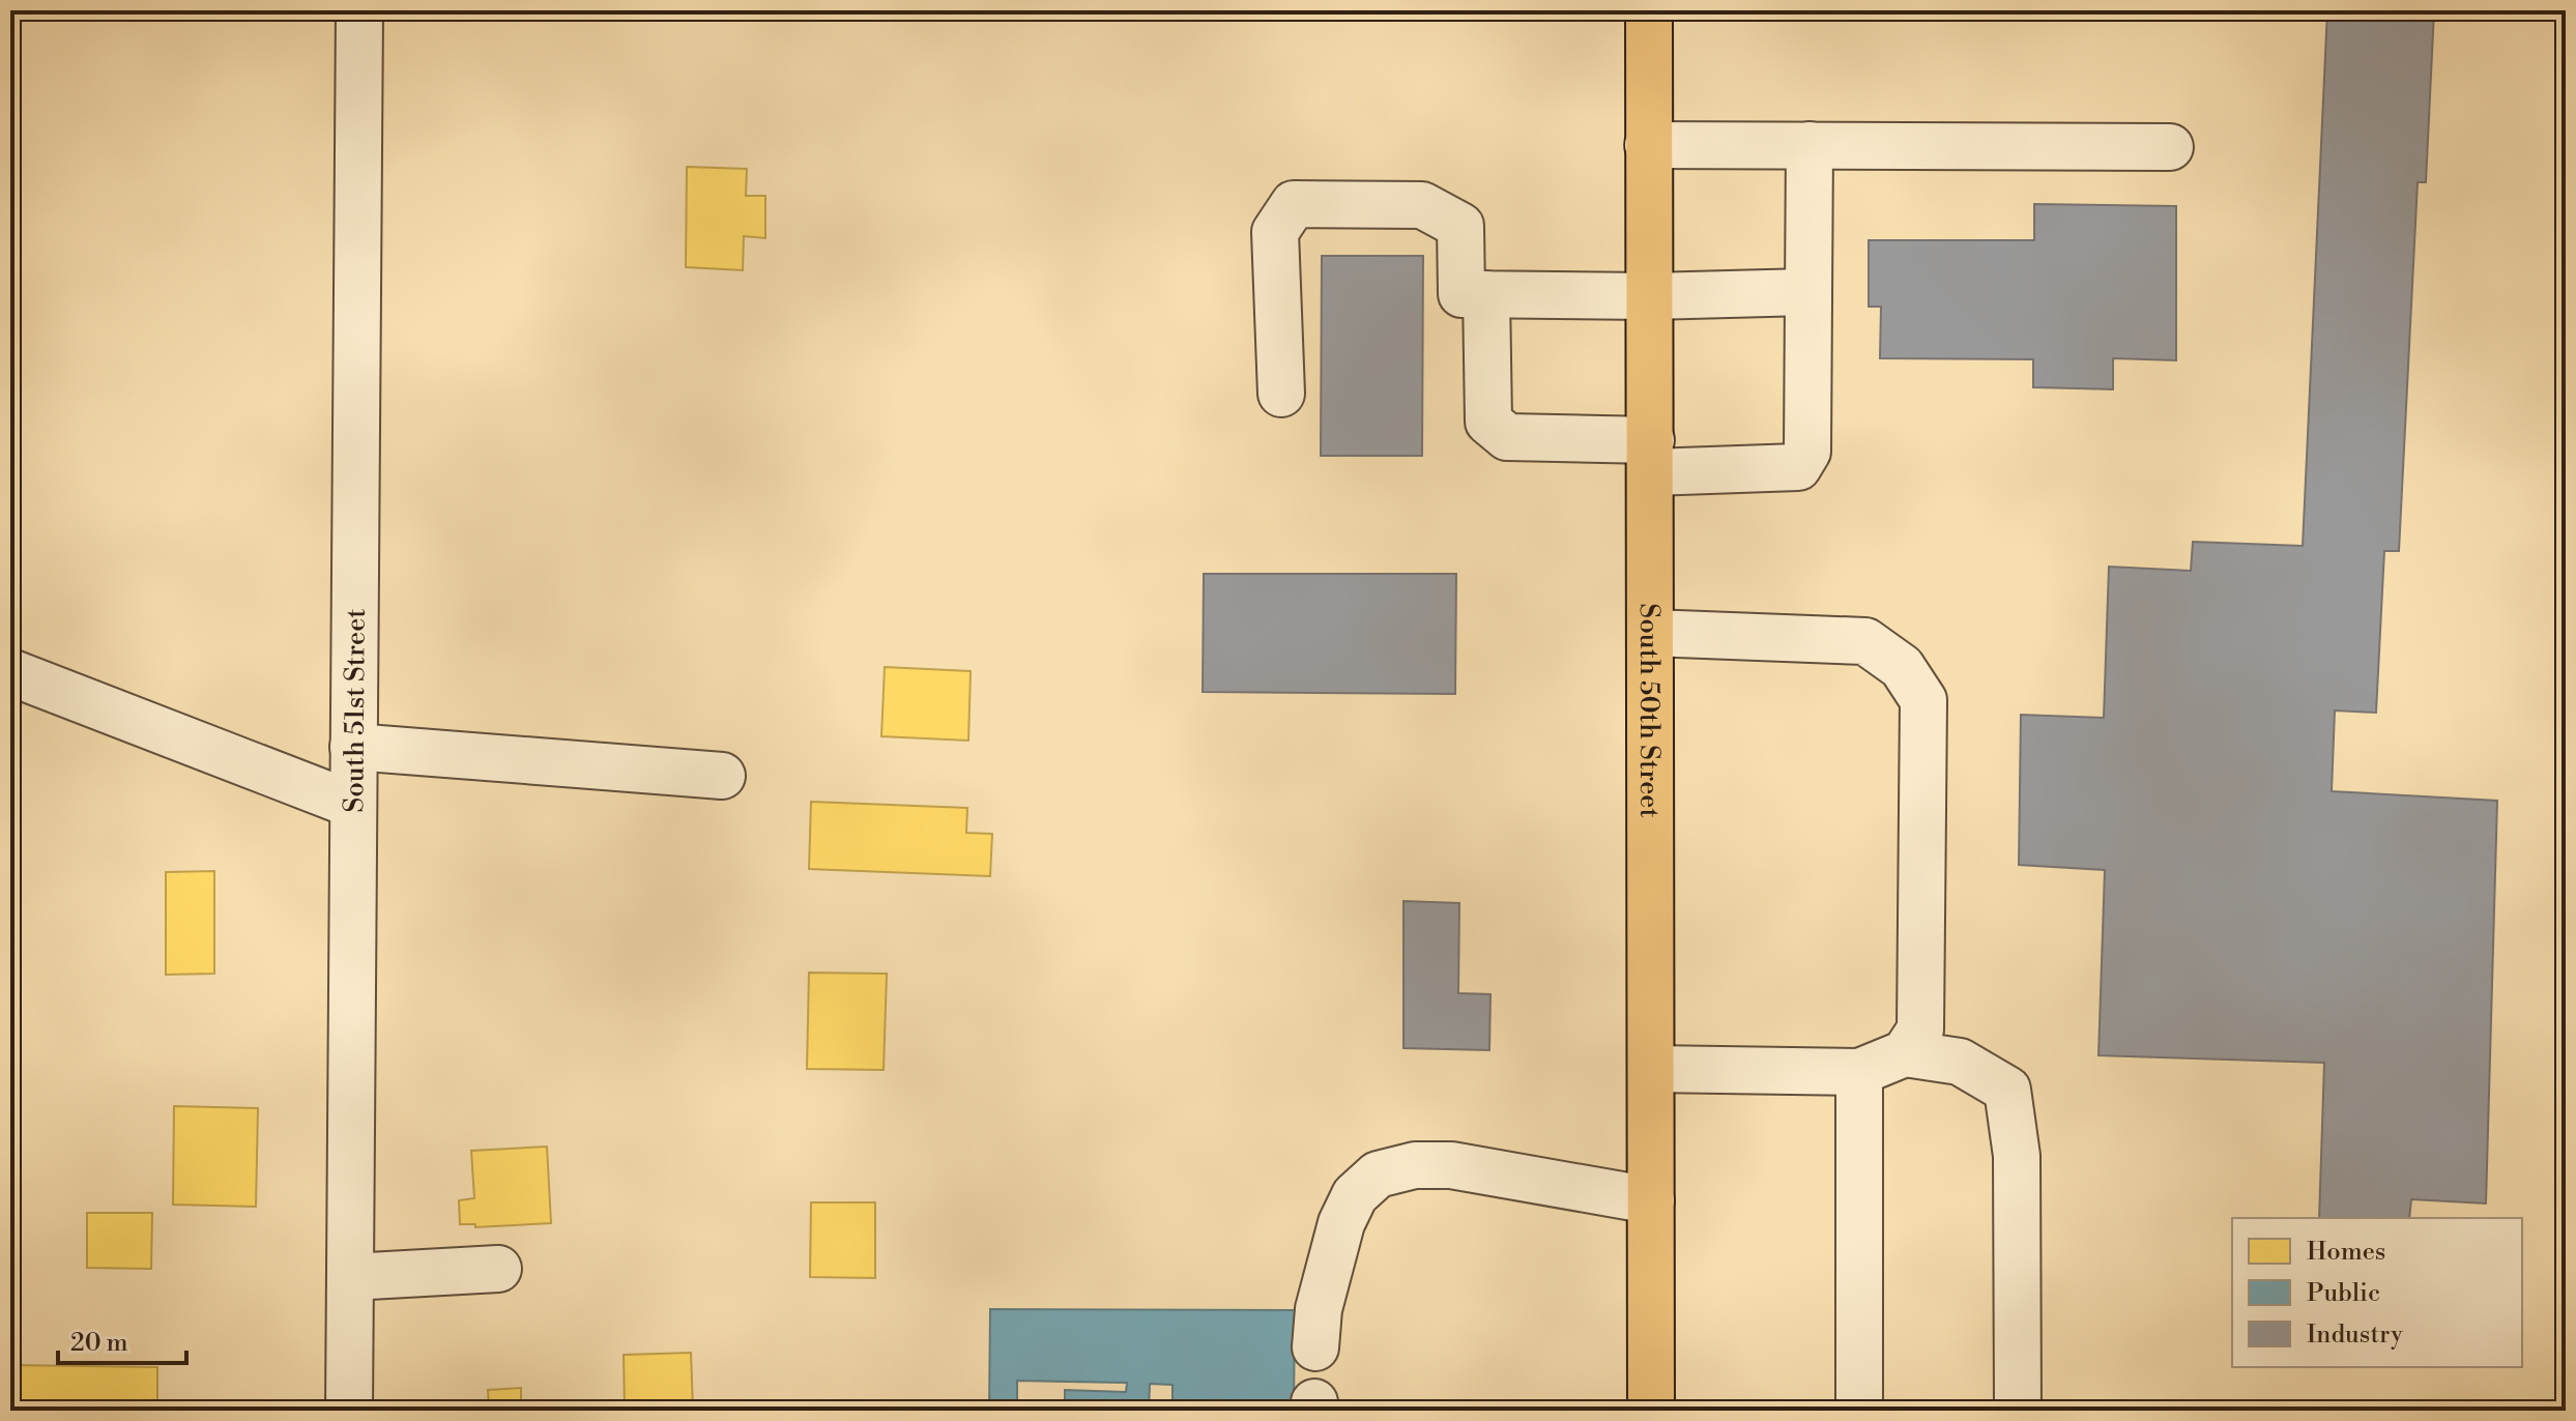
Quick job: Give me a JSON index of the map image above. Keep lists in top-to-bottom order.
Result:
{
  "streets": {
    "main road": ["South 50th Street"],
    "street": ["South 51st Street"]
  },
  "legend": ["Homes", "Public", "Industry"],
  "scale_bar": "20 m"
}
